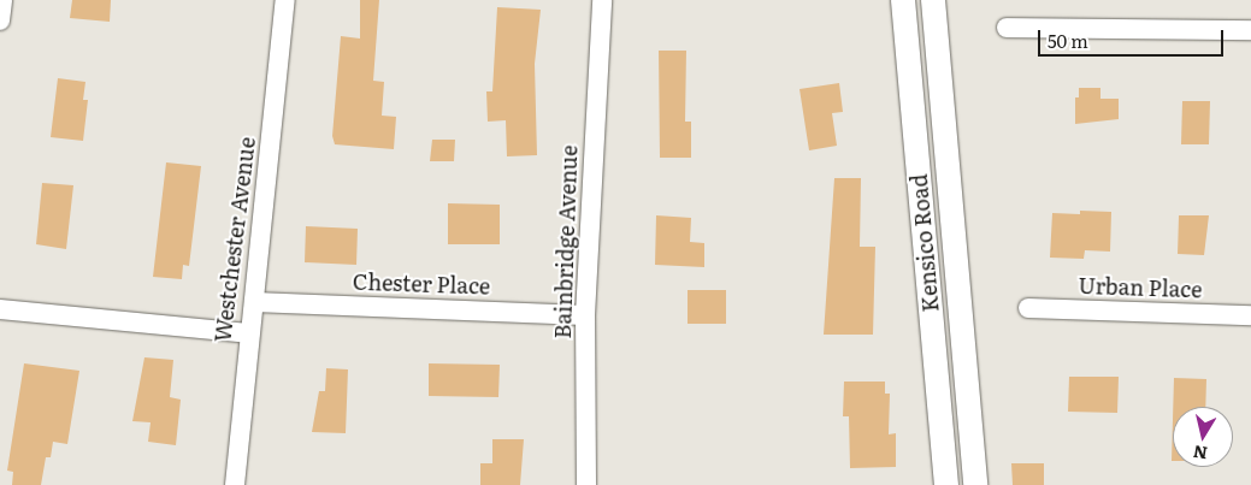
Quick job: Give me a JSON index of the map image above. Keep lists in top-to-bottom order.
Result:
{
  "streets": {
    "street": [
      "Westchester Avenue",
      "Bainbridge Avenue",
      "Kensico Road",
      "Chester Place",
      "Urban Place"
    ]
  },
  "crossings": [
    ["Westchester Avenue", "Chester Place"],
    ["Bainbridge Avenue", "Chester Place"]
  ],
  "scale_bar": "50 m",
  "north": "bottom"
}
